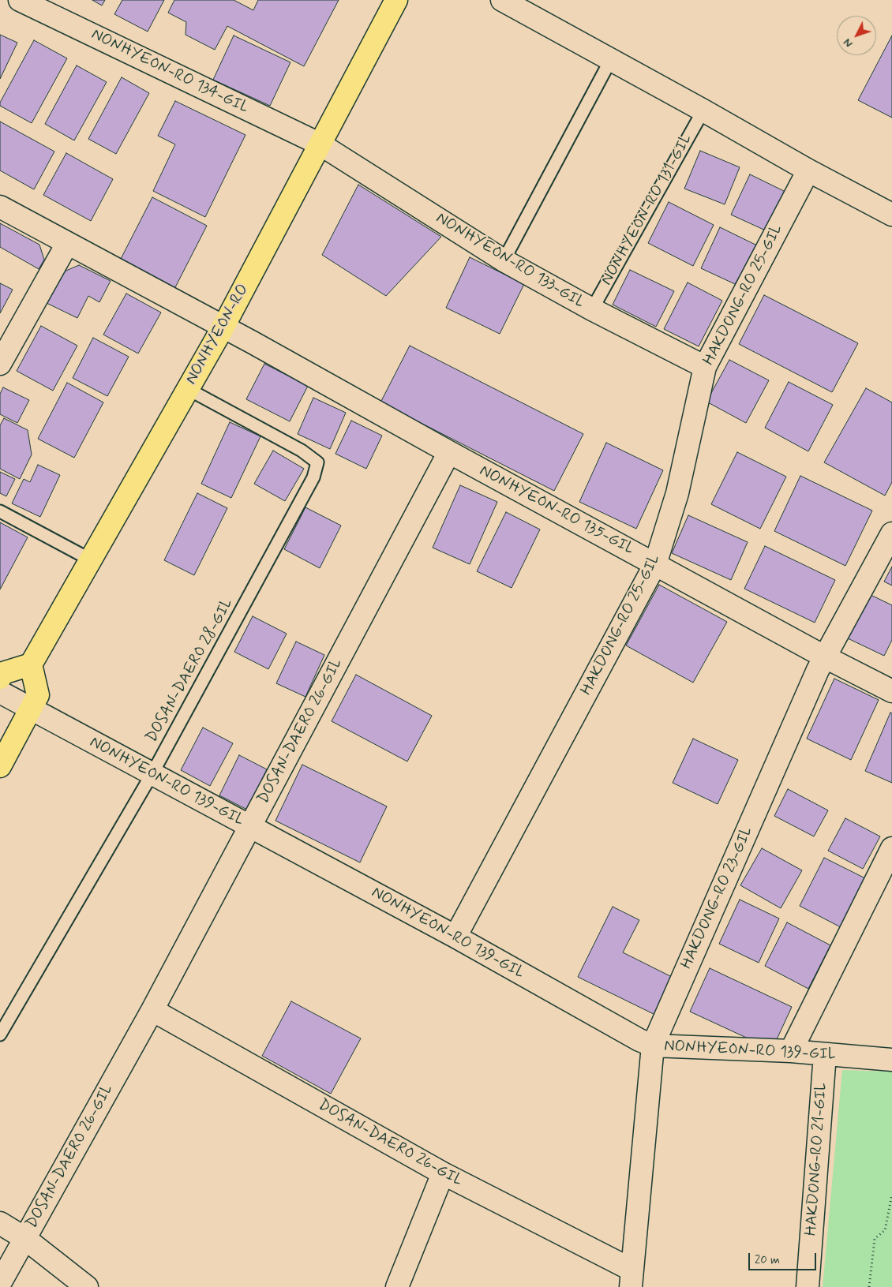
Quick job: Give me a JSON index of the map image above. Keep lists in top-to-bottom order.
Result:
{
  "streets": {
    "main road": ["NONHYEON-RO"],
    "street": [
      "NONHYEON-RO 134-GIL",
      "NONHYEON-RO 133-GIL",
      "HAKDONG-RO 25-GIL",
      "NONHYEON-RO 135-GIL",
      "DOSAN-DAERO 26-GIL",
      "NONHYEON-RO 139-GIL",
      "HAKDONG-RO 23-GIL",
      "HAKDONG-RO 21-GIL"
    ],
    "lane": ["NONHYEON-RO 131-GIL", "DOSAN-DAERO 28-GIL"]
  },
  "crossings": [
    ["NONHYEON-RO 134-GIL", "NONHYEON-RO 133-GIL"],
    ["NONHYEON-RO 134-GIL", "NONHYEON-RO"],
    ["NONHYEON-RO 131-GIL", "NONHYEON-RO 133-GIL"],
    ["NONHYEON-RO 133-GIL", "HAKDONG-RO 25-GIL"],
    ["NONHYEON-RO 133-GIL", "NONHYEON-RO"],
    ["HAKDONG-RO 25-GIL", "NONHYEON-RO 135-GIL"],
    ["HAKDONG-RO 25-GIL", "NONHYEON-RO 139-GIL"],
    ["NONHYEON-RO", "NONHYEON-RO 135-GIL"],
    ["NONHYEON-RO", "DOSAN-DAERO 28-GIL"],
    ["NONHYEON-RO 135-GIL", "DOSAN-DAERO 26-GIL"],
    ["NONHYEON-RO 135-GIL", "HAKDONG-RO 23-GIL"],
    ["DOSAN-DAERO 28-GIL", "NONHYEON-RO 139-GIL"],
    ["DOSAN-DAERO 26-GIL", "NONHYEON-RO 139-GIL"],
    ["DOSAN-DAERO 26-GIL", "HAKDONG-RO 23-GIL"],
    ["NONHYEON-RO 139-GIL", "HAKDONG-RO 23-GIL"],
    ["NONHYEON-RO 139-GIL", "HAKDONG-RO 21-GIL"]
  ],
  "scale_bar": "20 m",
  "north": "bottom left"
}
